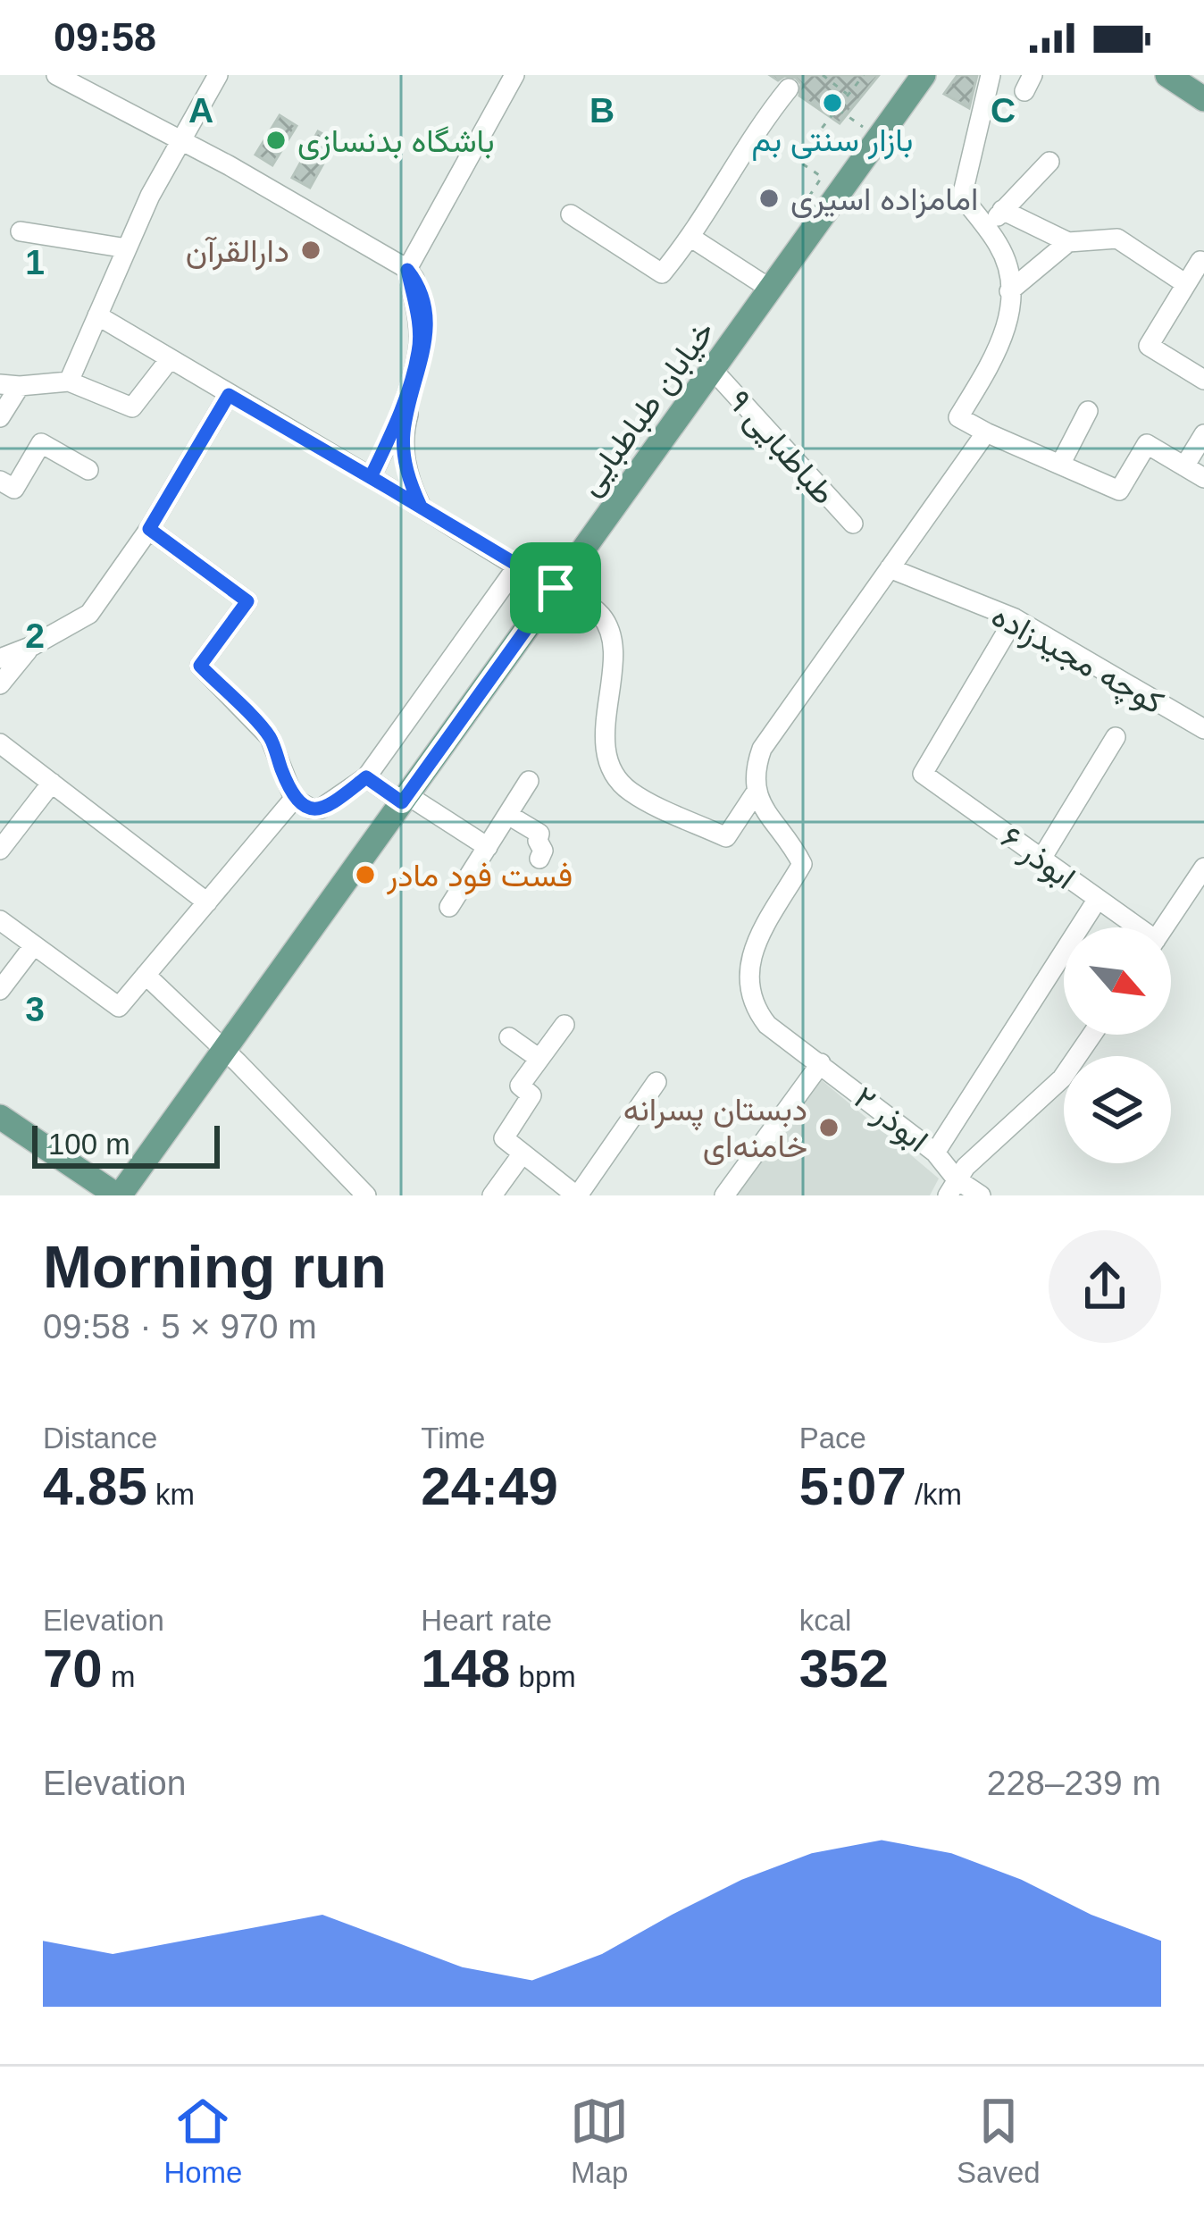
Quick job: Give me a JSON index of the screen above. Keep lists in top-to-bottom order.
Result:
{
  "streets": {
    "main road": ["خیابان طباطبایی"],
    "street": [
      "طباطبایی ۹",
      "کوچه مجیدزاده",
      "ابوذر ۶",
      "ابوذر ۲"
    ]
  },
  "crossings": [
    ["خیابان طباطبایی", "طباطبایی ۹"],
    ["کوچه مجیدزاده", "ابوذر ۶"]
  ],
  "places": [
    "بازار سنتی بم",
    "باشگاه بدنسازی",
    "امامزاده اسیری",
    "دارالقرآن",
    "فست فود مادر",
    "دبستان پسرانه خامنه‌ای"
  ],
  "scale_bar": "100 m",
  "north": "bottom right",
  "page": {
    "status": "09:58",
    "scale": "100 m",
    "heading": ["Morning run", "09:58 · 5 × 970 m"],
    "stats": [
      ["Distance", "4.85 km"],
      ["Time", "24:49"],
      ["Pace", "5:07 /km"],
      ["Elevation", "70 m"],
      ["Heart rate", "148 bpm"],
      ["kcal", "352"]
    ],
    "chart": ["Elevation", "228–239 m"],
    "tabs": ["Home", "Map", "Saved"]
  },
  "grid": {
    "columns": ["A", "B", "C"],
    "rows": ["1", "2", "3"]
  }
}
